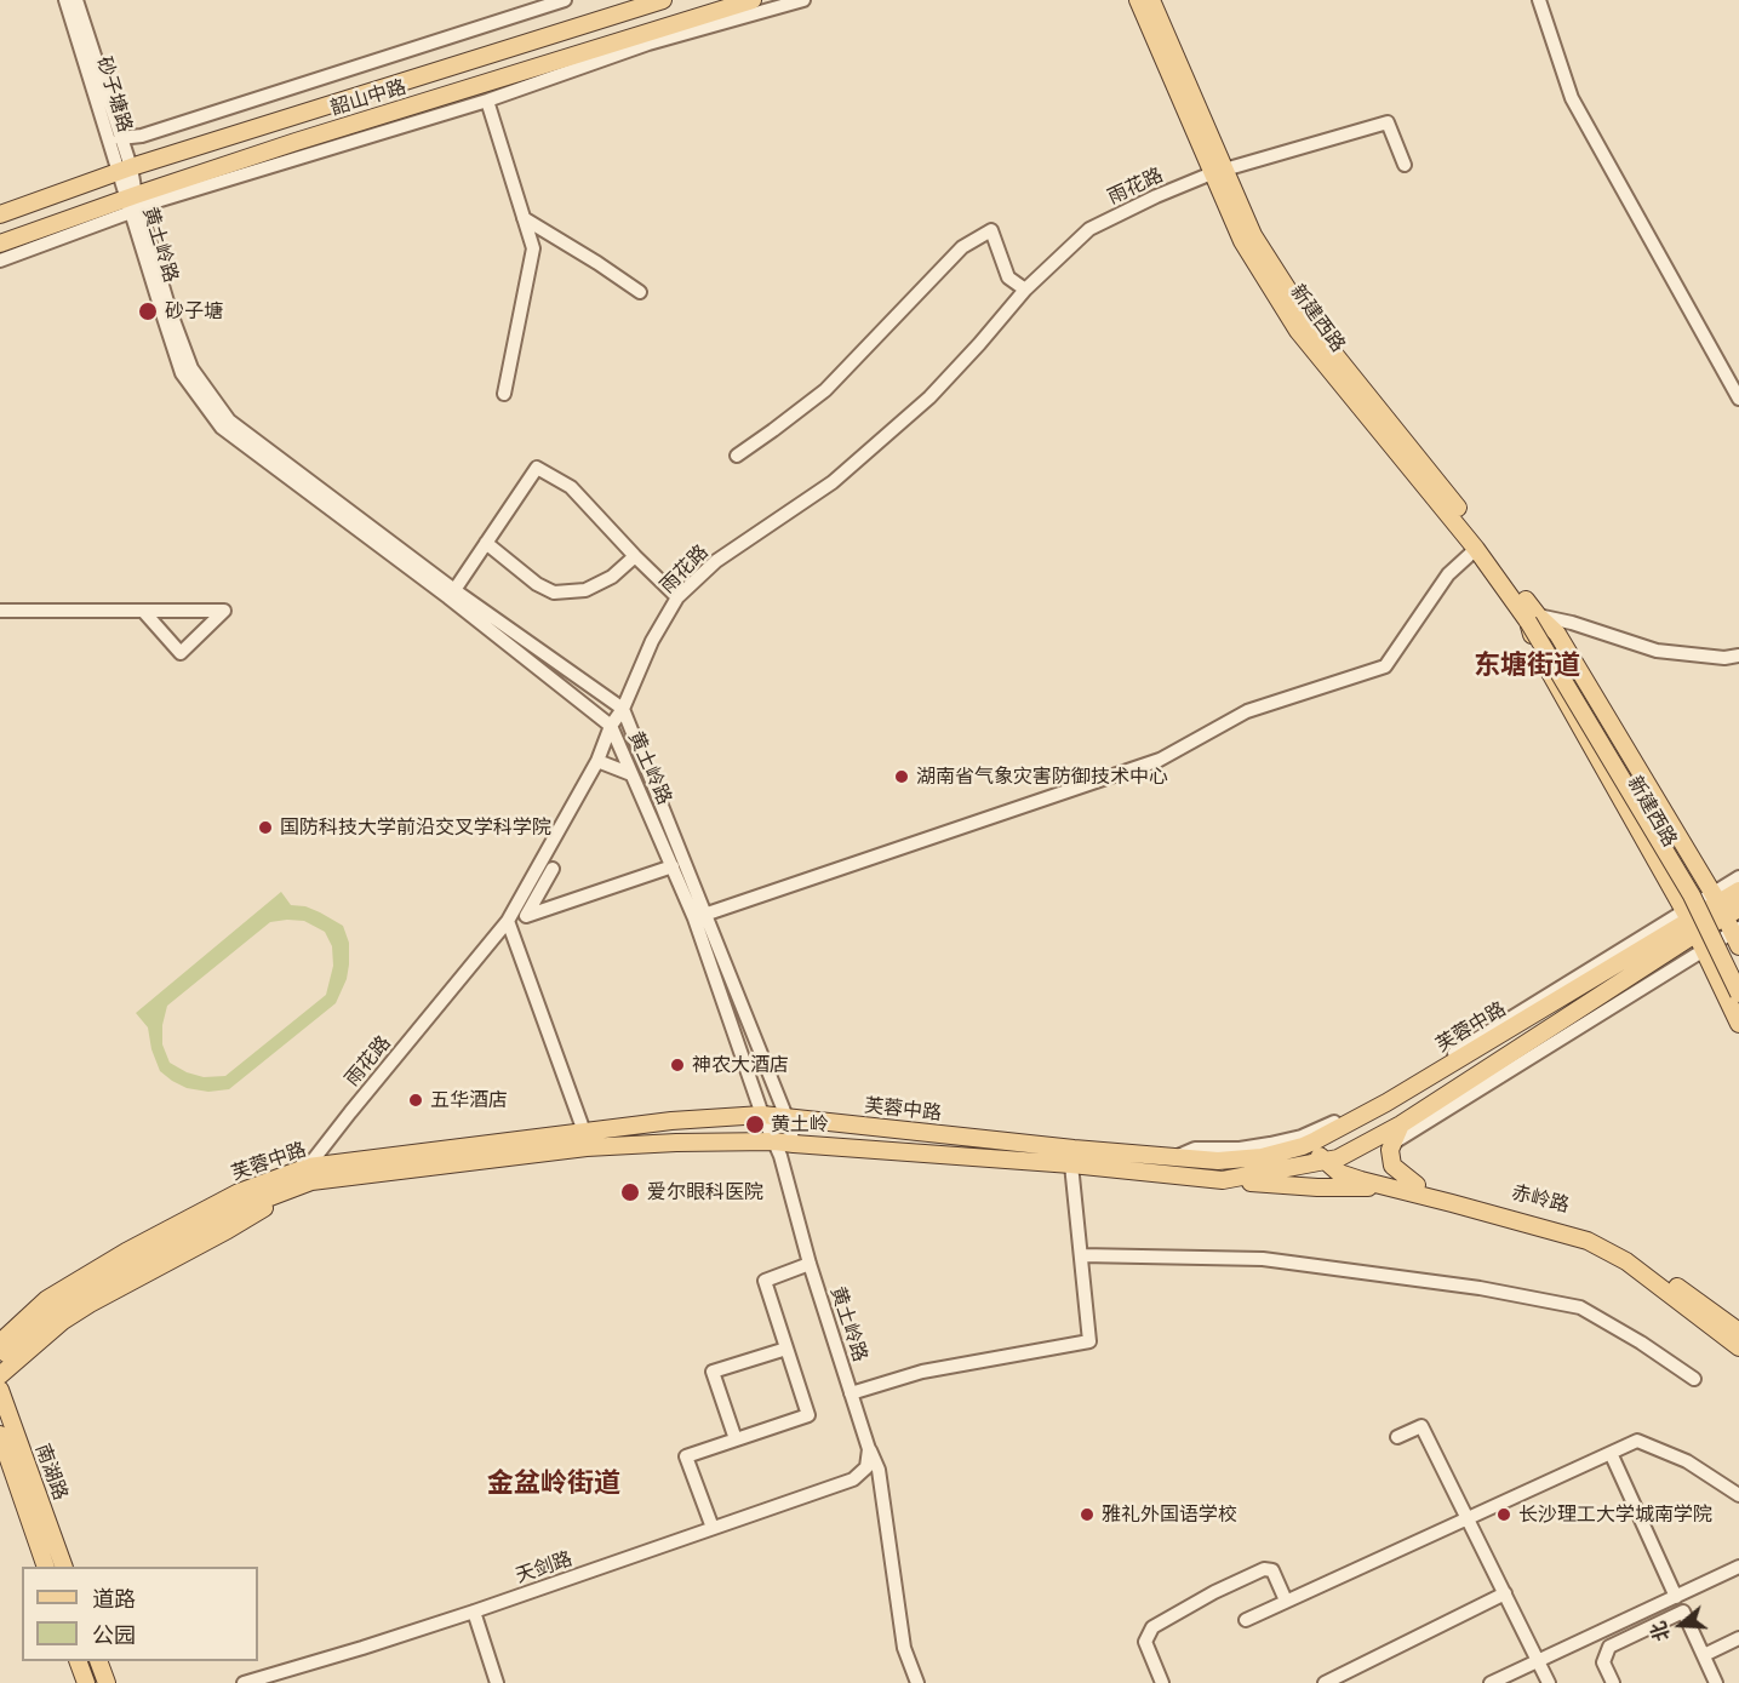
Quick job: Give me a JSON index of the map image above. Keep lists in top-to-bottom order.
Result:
{
  "streets": {
    "main road": [
      "韶山中路",
      "新建西路",
      "芙蓉中路",
      "赤岭路",
      "南湖路"
    ],
    "street": [
      "砂子塘路",
      "雨花路",
      "黄土岭路",
      "天剑路"
    ]
  },
  "crossings": [
    ["砂子塘路", "韶山中路"],
    ["砂子塘路", "黄土岭路"],
    ["韶山中路", "黄土岭路"],
    ["雨花路", "黄土岭路"],
    ["雨花路", "新建西路"],
    ["雨花路", "芙蓉中路"],
    ["黄土岭路", "芙蓉中路"],
    ["黄土岭路", "天剑路"],
    ["新建西路", "芙蓉中路"],
    ["芙蓉中路", "赤岭路"]
  ],
  "districts": ["东塘街道", "金盆岭街道"],
  "places": [
    "砂子塘",
    "湖南省气象灾害防御技术中心",
    "国防科技大学前沿交叉学科学院",
    "神农大酒店",
    "五华酒店",
    "黄土岭",
    "爱尔眼科医院",
    "雅礼外国语学校",
    "长沙理工大学城南学院"
  ],
  "legend": ["道路", "公园"],
  "north": "left"
}
